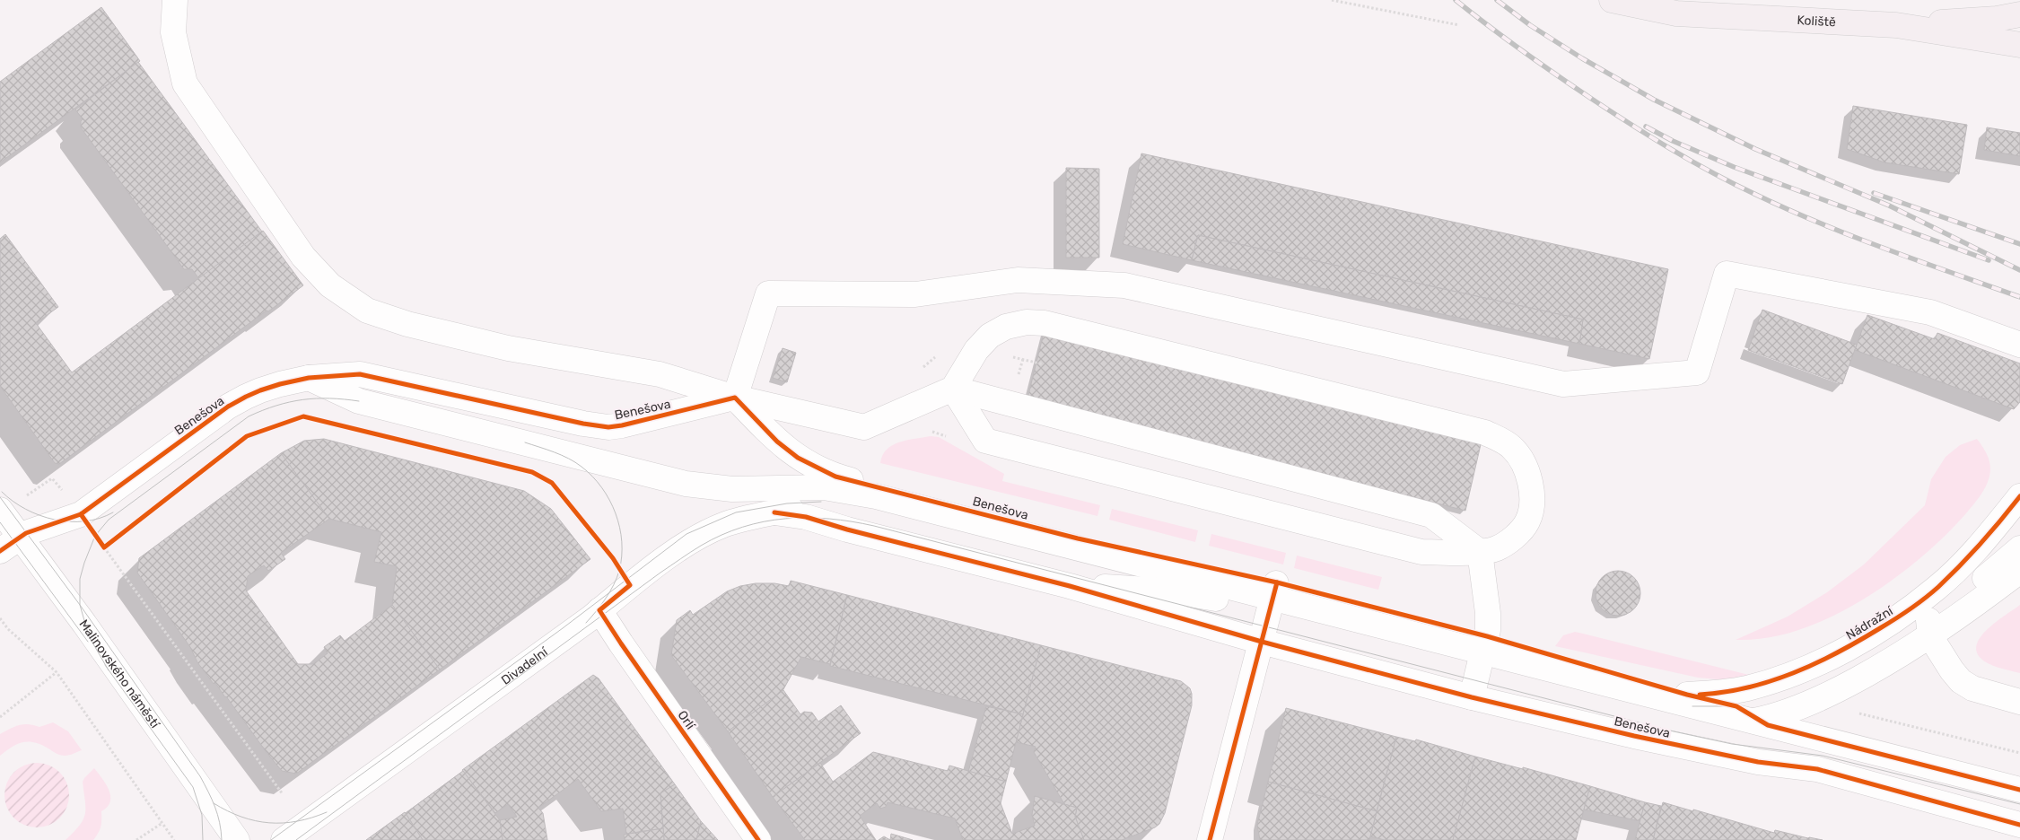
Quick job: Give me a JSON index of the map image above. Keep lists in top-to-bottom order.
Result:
{
  "streets": {
    "main road": ["Koliště"],
    "street": [
      "Benešova",
      "Nádražní",
      "Divadelní",
      "Malinovského náměstí",
      "Orlí"
    ]
  },
  "crossings": [
    ["Benešova", "Nádražní"],
    ["Benešova", "Divadelní"],
    ["Benešova", "Malinovského náměstí"],
    ["Divadelní", "Orlí"]
  ]
}
